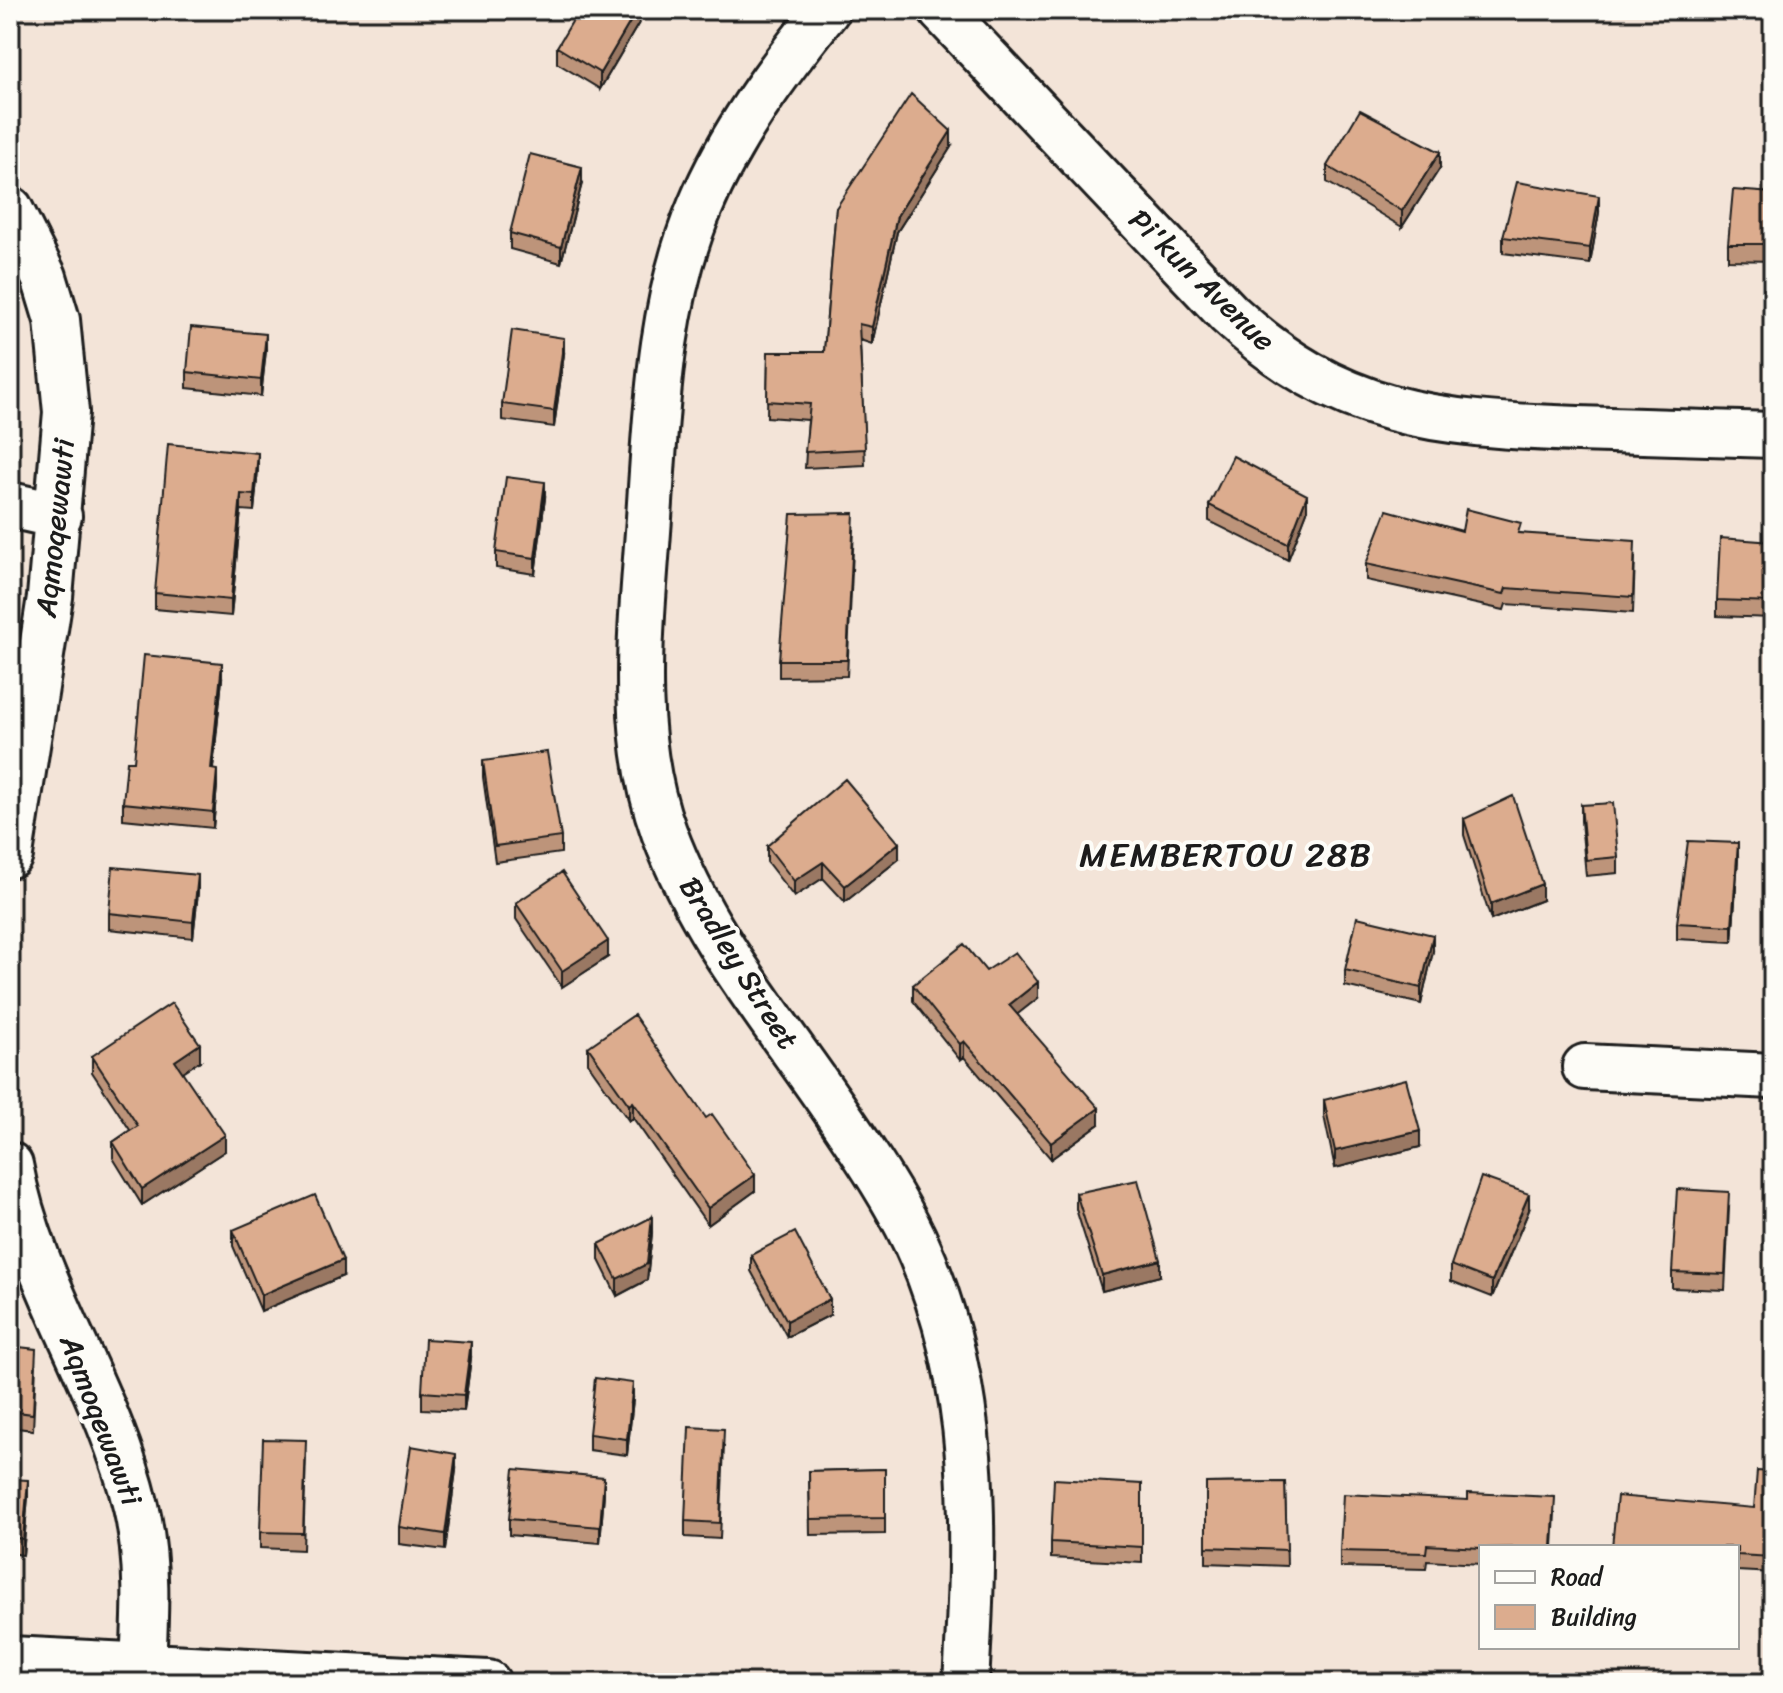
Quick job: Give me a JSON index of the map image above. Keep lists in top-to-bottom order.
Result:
{
  "streets": {
    "street": ["Pi'kun Avenue", "Aqmoqewawti", "Bradley Street"]
  },
  "districts": ["MEMBERTOU 28B"],
  "legend": ["Road", "Building"]
}
